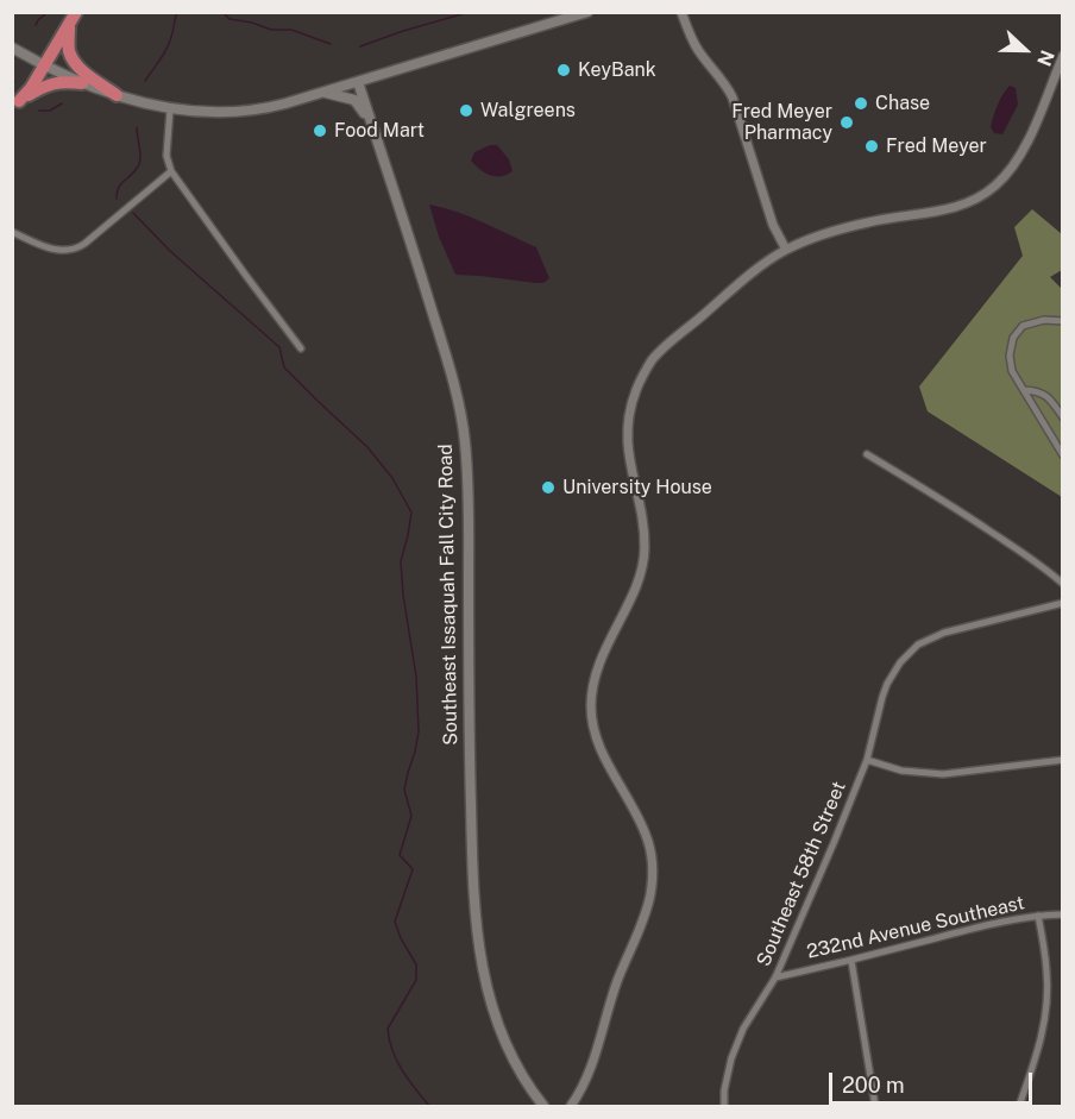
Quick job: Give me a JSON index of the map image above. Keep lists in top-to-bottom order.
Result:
{
  "streets": {
    "main road": ["Southeast Issaquah Fall City Road"],
    "street": ["Southeast 58th Street", "232nd Avenue Southeast"]
  },
  "crossings": [
    ["Southeast 58th Street", "232nd Avenue Southeast"]
  ],
  "places": [
    "KeyBank",
    "Chase",
    "Walgreens",
    "Fred Meyer Pharmacy",
    "Food Mart",
    "Fred Meyer",
    "University House"
  ],
  "scale_bar": "200 m",
  "north": "right"
}
